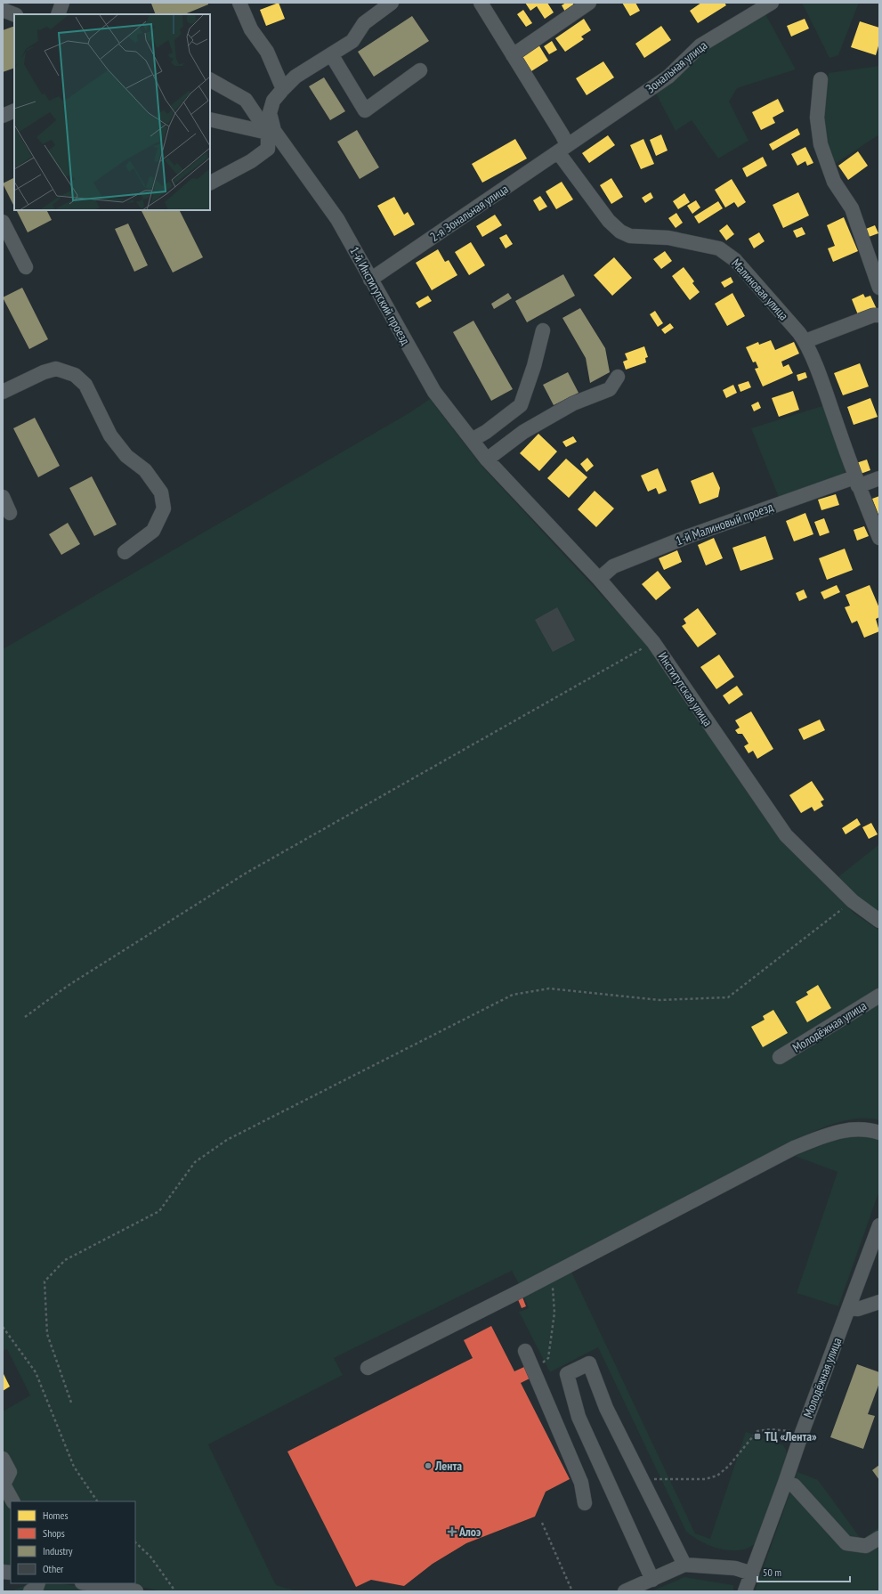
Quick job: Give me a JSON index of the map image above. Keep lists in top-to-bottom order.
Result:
{
  "streets": {
    "street": [
      "Зональная улица",
      "2-я Зональная улица",
      "Малиновая улица",
      "1-й Институтский проезд",
      "1-й Малиновый проезд",
      "Институтская улица",
      "Молодёжная улица"
    ]
  },
  "crossings": [
    ["Зональная улица", "2-я Зональная улица"],
    ["Зональная улица", "Малиновая улица"],
    ["2-я Зональная улица", "Малиновая улица"],
    ["2-я Зональная улица", "1-й Институтский проезд"],
    ["Малиновая улица", "1-й Малиновый проезд"],
    ["1-й Институтский проезд", "Институтская улица"],
    ["1-й Малиновый проезд", "Институтская улица"]
  ],
  "places": {
    "transit": ["ТЦ «Лента»"],
    "other": ["Лента"],
    "health": ["Алоэ"]
  },
  "legend": [
    "Homes",
    "Shops",
    "Industry",
    "Other"
  ],
  "scale_bar": "50 m"
}
